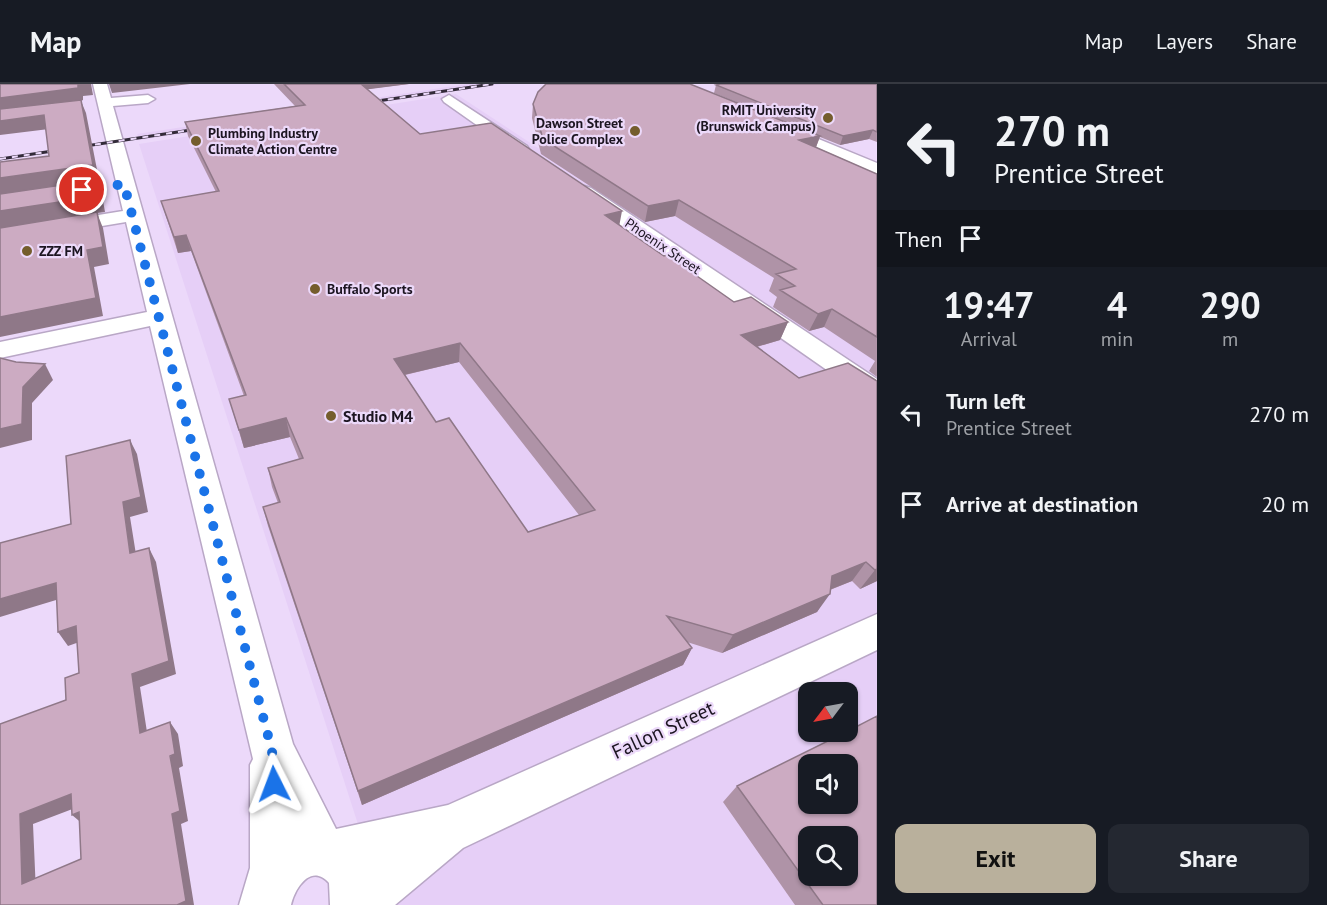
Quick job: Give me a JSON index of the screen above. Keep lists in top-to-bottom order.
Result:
{
  "streets": {
    "street": ["Phoenix Street", "Fallon Street"]
  },
  "places": [
    "RMIT University (Brunswick Campus)",
    "Dawson Street Police Complex",
    "Plumbing Industry Climate Action Centre",
    "ZZZ FM",
    "Buffalo Sports",
    "Studio M4"
  ],
  "north": "bottom left",
  "page": {
    "header": "Map",
    "nav": ["Map", "Layers", "Share"],
    "turn": ["270 m", "Prentice Street"],
    "then": "Then",
    "eta": [
      "19:47",
      "Arrival",
      "4",
      "min",
      "290",
      "m"
    ],
    "list": [
      {
        "name": "Turn left",
        "note": "Prentice Street",
        "value": "270 m"
      },
      {
        "name": "Arrive at destination",
        "value": "20 m"
      }
    ],
    "buttons": ["Exit", "Share"]
  }
}
